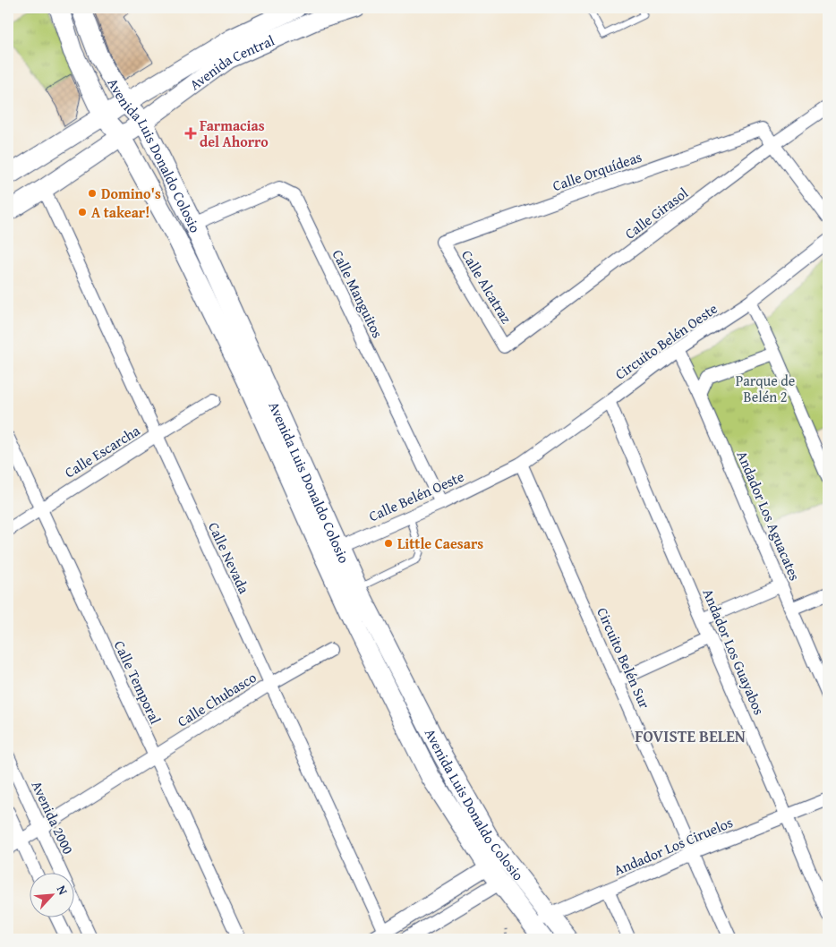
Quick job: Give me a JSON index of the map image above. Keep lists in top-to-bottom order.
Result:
{
  "streets": {
    "main road": ["Avenida Central", "Avenida Luis Donaldo Colosio"],
    "street": [
      "Calle Orquídeas",
      "Calle Girasol",
      "Calle Alcatraz",
      "Calle Manguitos",
      "Circuito Belén Oeste",
      "Calle Escarcha",
      "Calle Belén Oeste",
      "Andador Los Aguacates",
      "Calle Nevada",
      "Andador Los Guayabos",
      "Circuito Belén Sur",
      "Calle Temporal",
      "Calle Chubasco",
      "Avenida 2000",
      "Andador Los Ciruelos"
    ]
  },
  "crossings": [
    ["Avenida Central", "Avenida Luis Donaldo Colosio"],
    ["Avenida Central", "Calle Nevada"],
    ["Avenida Luis Donaldo Colosio", "Calle Manguitos"],
    ["Avenida Luis Donaldo Colosio", "Calle Belén Oeste"],
    ["Avenida Luis Donaldo Colosio", "Andador Los Ciruelos"],
    ["Calle Orquídeas", "Calle Girasol"],
    ["Calle Orquídeas", "Calle Alcatraz"],
    ["Calle Girasol", "Calle Alcatraz"],
    ["Calle Manguitos", "Calle Belén Oeste"],
    ["Circuito Belén Oeste", "Calle Belén Oeste"],
    ["Circuito Belén Oeste", "Andador Los Aguacates"],
    ["Circuito Belén Oeste", "Andador Los Guayabos"],
    ["Circuito Belén Oeste", "Circuito Belén Sur"],
    ["Calle Escarcha", "Calle Nevada"],
    ["Calle Escarcha", "Calle Temporal"],
    ["Calle Belén Oeste", "Circuito Belén Sur"],
    ["Calle Nevada", "Calle Chubasco"],
    ["Andador Los Guayabos", "Andador Los Ciruelos"],
    ["Circuito Belén Sur", "Andador Los Ciruelos"],
    ["Calle Temporal", "Calle Chubasco"],
    ["Calle Chubasco", "Avenida 2000"]
  ],
  "districts": ["FOVISTE BELEN"],
  "parks": ["Parque de Belén 2"],
  "places": {
    "health": ["Farmacias del Ahorro"],
    "other": ["Domino's", "A takear!", "Little Caesars"]
  },
  "north": "top right"
}
